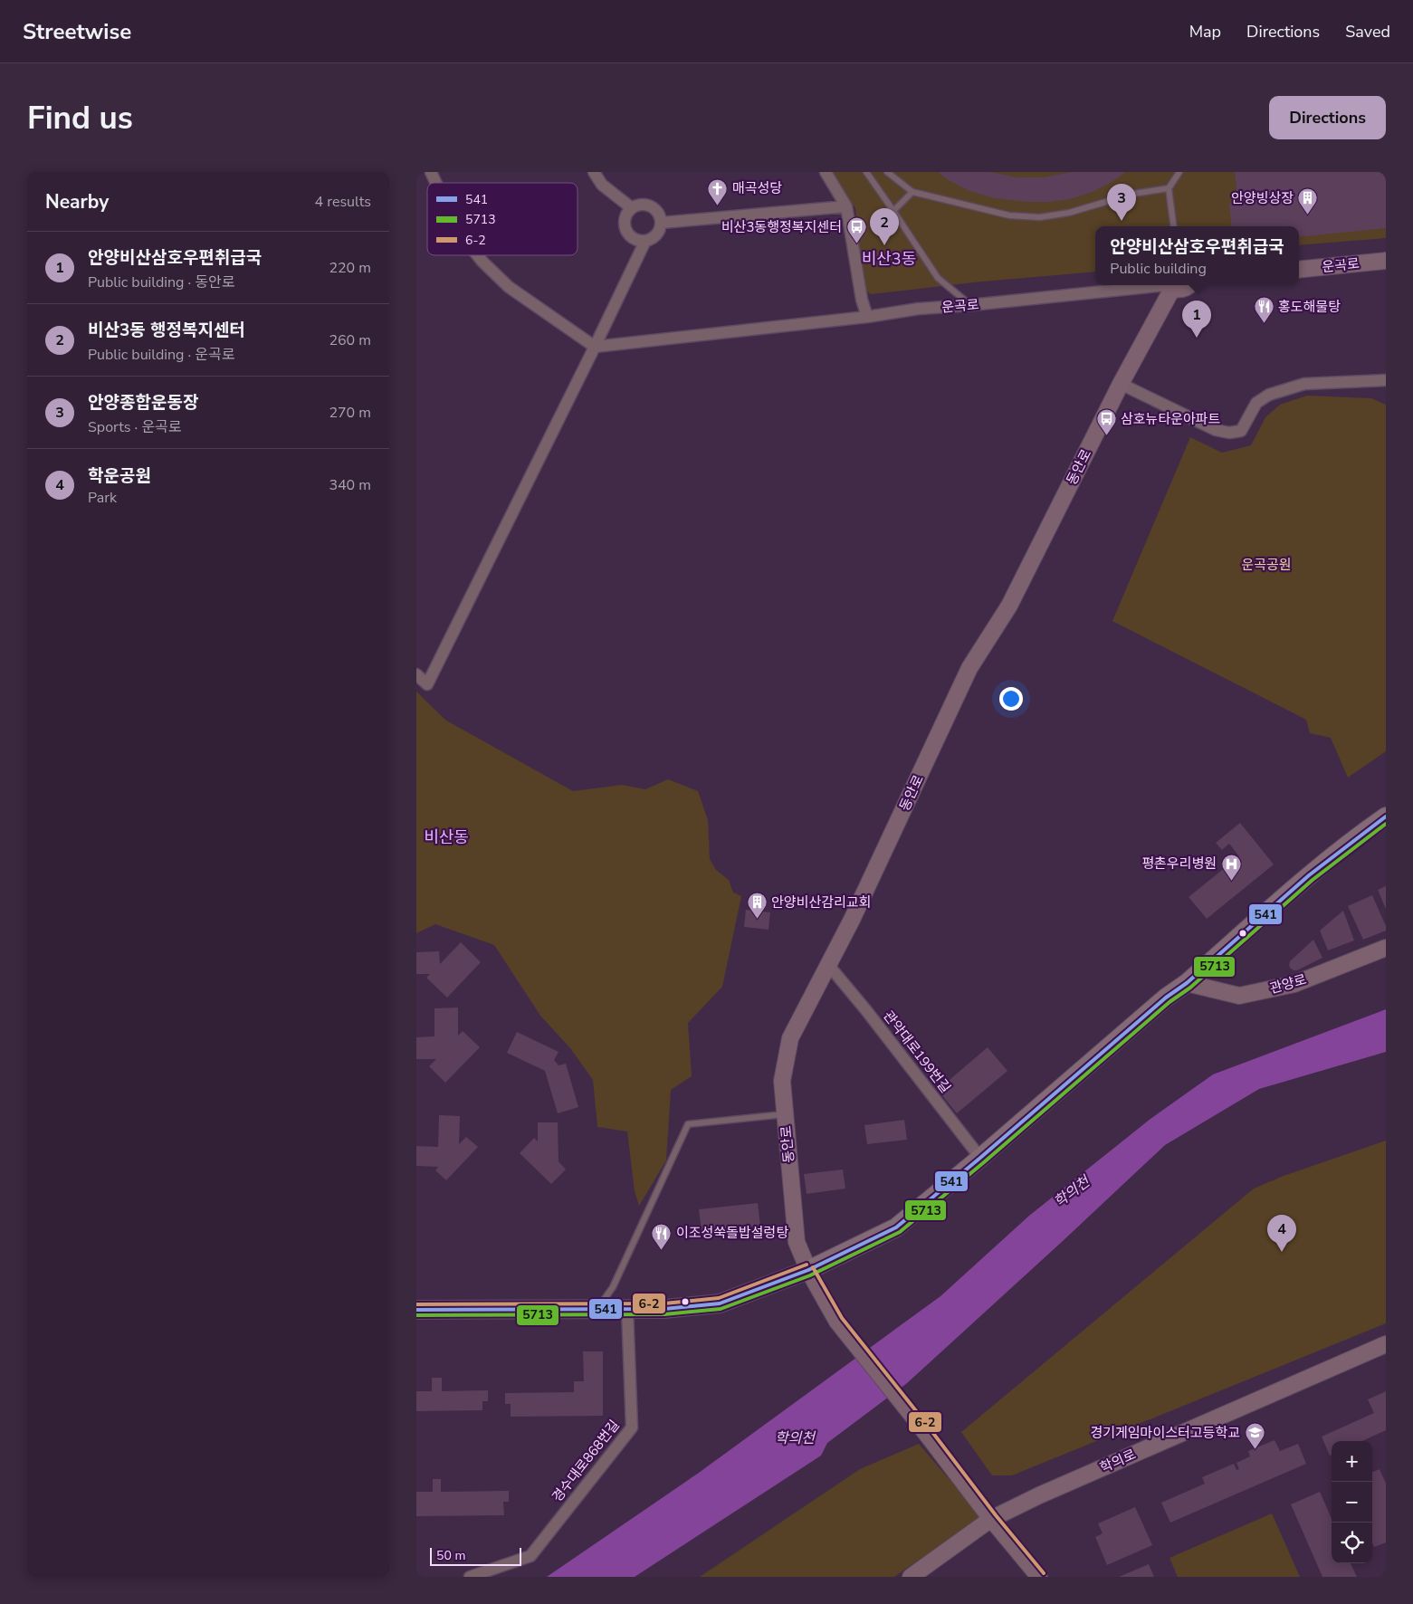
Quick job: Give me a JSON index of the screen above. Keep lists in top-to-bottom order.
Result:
{
  "streets": {
    "street": [
      "운곡로",
      "동안로",
      "관양로",
      "관악대로199번길",
      "경수대로868번길",
      "학의로"
    ]
  },
  "crossings": [
    ["운곡로", "동안로"],
    ["동안로", "관악대로199번길"],
    ["동안로", "학의로"]
  ],
  "districts": ["비산3동", "비산동"],
  "water": ["학의천"],
  "parks": ["운곡공원"],
  "places": {
    "church": ["매곡성당"],
    "building": ["안양빙상장", "안양비산감리교회"],
    "bus stop": ["비산3동행정복지센터", "삼호뉴타운아파트"],
    "restaurant": ["홍도해물탕", "이조성쑥돌밥설렁탕"],
    "hospital": ["평촌우리병원"],
    "school or university": ["경기게임마이스터고등학교"]
  },
  "lines": ["transit line 541", "transit line 5713", "transit line 6-2"],
  "legend": ["541", "5713", "6-2"],
  "scale_bar": "50 m",
  "page": {
    "header": "Streetwise",
    "nav": ["Map", "Directions", "Saved"],
    "buttons": "Directions",
    "title": "Find us",
    "heading": ["Nearby", "4 results"],
    "pins": [
      "3",
      "2",
      "1",
      "4"
    ],
    "popup": ["안양비산삼호우편취급국", "Public building"],
    "list": [
      {
        "mark": "1",
        "name": "안양비산삼호우편취급국",
        "note": "Public building · 동안로",
        "value": "220 m"
      },
      {
        "mark": "2",
        "name": "비산3동 행정복지센터",
        "note": "Public building · 운곡로",
        "value": "260 m"
      },
      {
        "mark": "3",
        "name": "안양종합운동장",
        "note": "Sports · 운곡로",
        "value": "270 m"
      },
      {
        "mark": "4",
        "name": "학운공원",
        "note": "Park",
        "value": "340 m"
      }
    ],
    "map_buttons": ["+", "−"],
    "scale": "50 m"
  }
}
